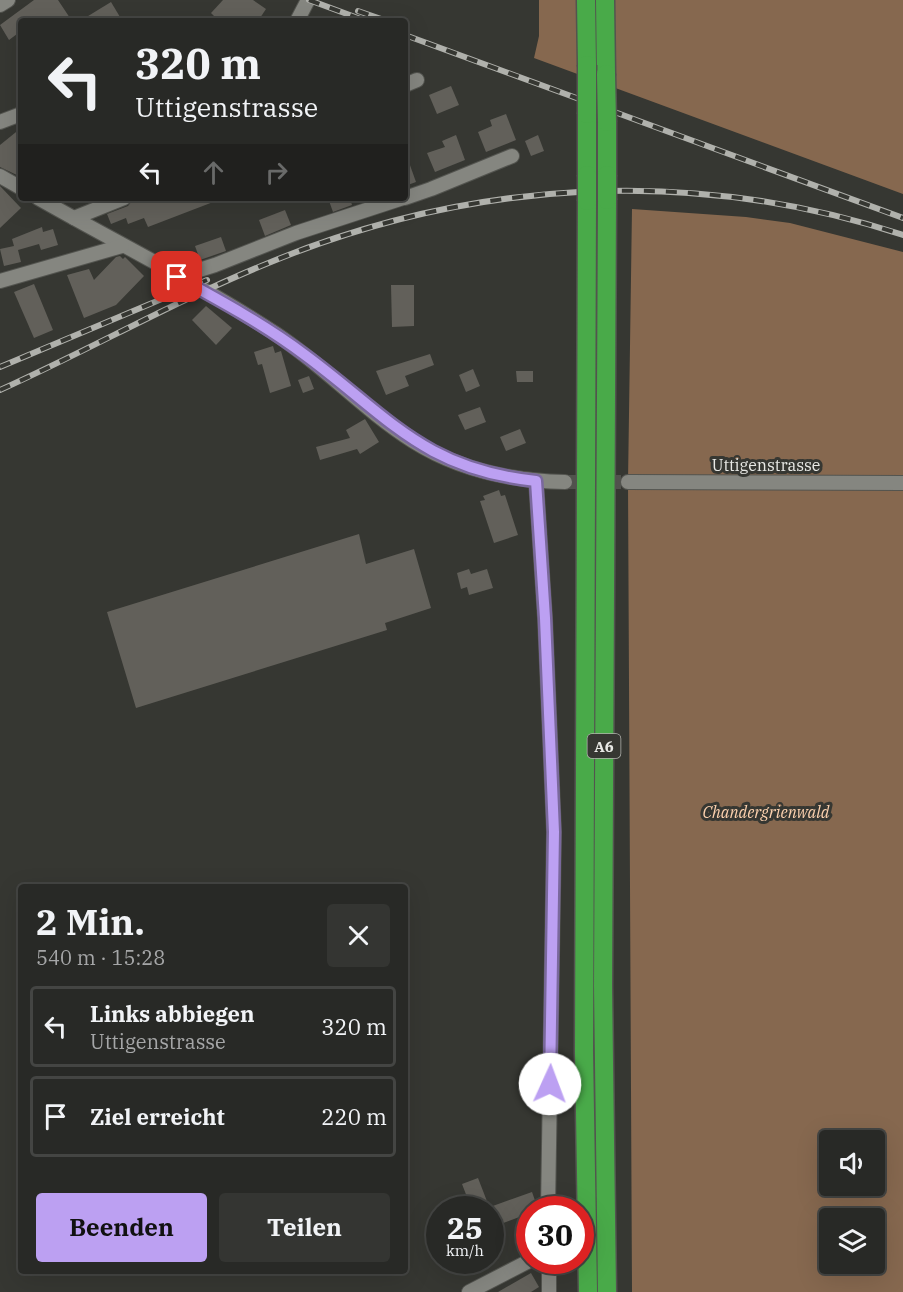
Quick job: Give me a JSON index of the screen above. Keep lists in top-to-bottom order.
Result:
{
  "streets": {
    "highway": ["A6"],
    "street": ["Uttigenstrasse"]
  },
  "parks": ["Chandergrienwald"],
  "page": {
    "turn": ["320 m", "Uttigenstrasse"],
    "heading": ["2 Min.", "540 m · 15:28"],
    "list": [
      {
        "name": "Links abbiegen",
        "note": "Uttigenstrasse",
        "value": "320 m"
      },
      {
        "name": "Ziel erreicht",
        "value": "220 m"
      }
    ],
    "buttons": ["Beenden", "Teilen"],
    "speed": "25 km/h",
    "limit": "30"
  }
}
